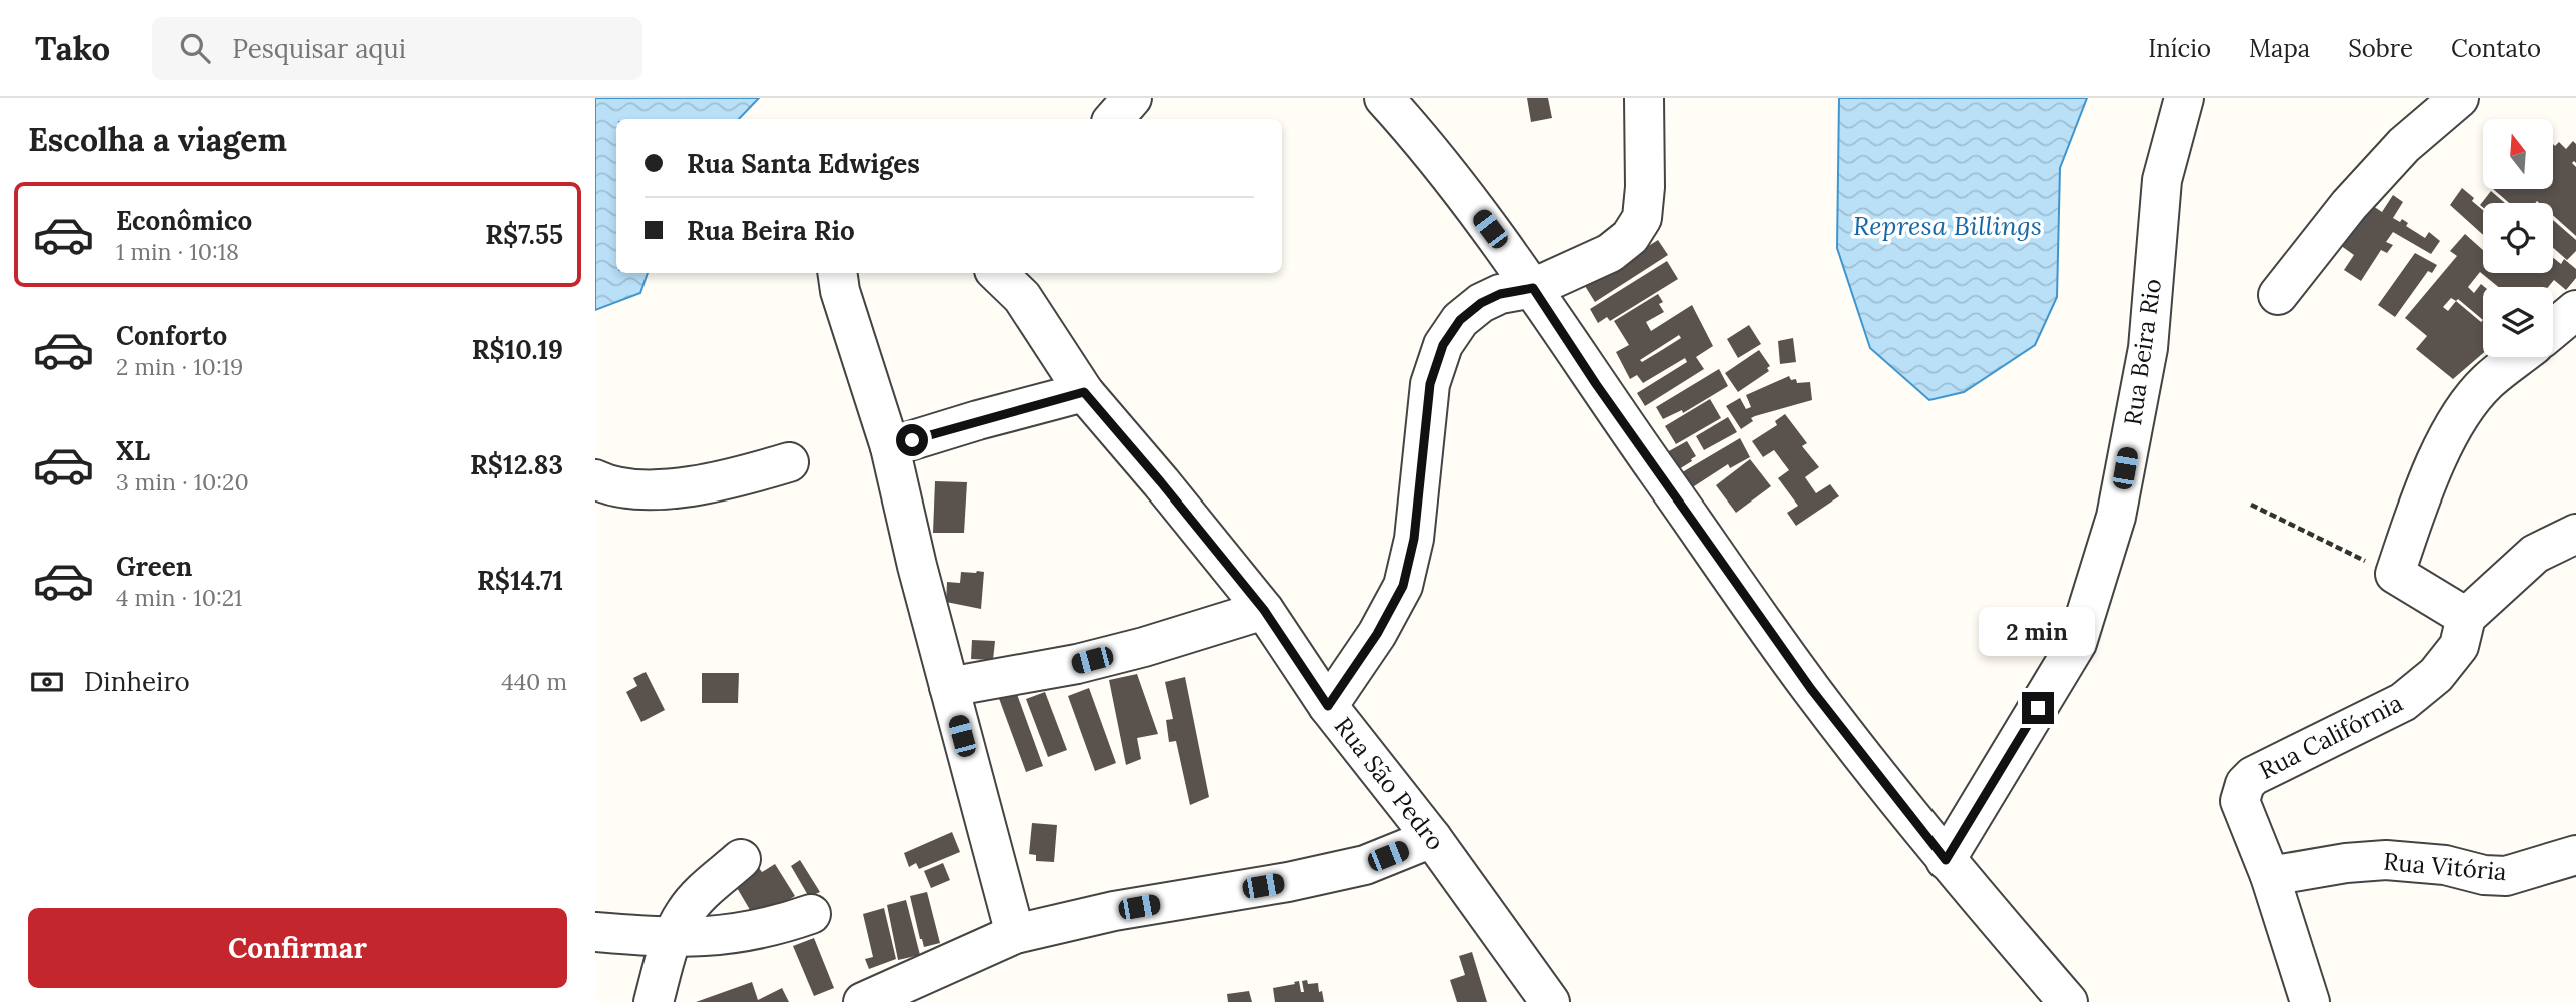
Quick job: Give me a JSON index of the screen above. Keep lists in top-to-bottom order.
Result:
{
  "streets": {
    "street": [
      "Rua Beira Rio",
      "Rua Califórnia",
      "Rua São Pedro",
      "Rua Vitória"
    ]
  },
  "crossings": [
    ["Rua Califórnia", "Rua Vitória"]
  ],
  "water": ["Represa Billings"],
  "north": "top",
  "page": {
    "header": "Tako",
    "search": "Pesquisar aqui",
    "nav": [
      "Início",
      "Mapa",
      "Sobre",
      "Contato"
    ],
    "heading": "Escolha a viagem",
    "banner": ["Rua Santa Edwiges", "Rua Beira Rio"],
    "list": [
      {
        "name": "Econômico",
        "note": "1 min · 10:18",
        "value": "R$7.55"
      },
      {
        "name": "Conforto",
        "note": "2 min · 10:19",
        "value": "R$10.19"
      },
      {
        "name": "XL",
        "note": "3 min · 10:20",
        "value": "R$12.83"
      },
      {
        "name": "Green",
        "note": "4 min · 10:21",
        "value": "R$14.71"
      }
    ],
    "bubble": "2 min",
    "pay": ["Dinheiro", "440 m"],
    "buttons": "Confirmar"
  }
}
